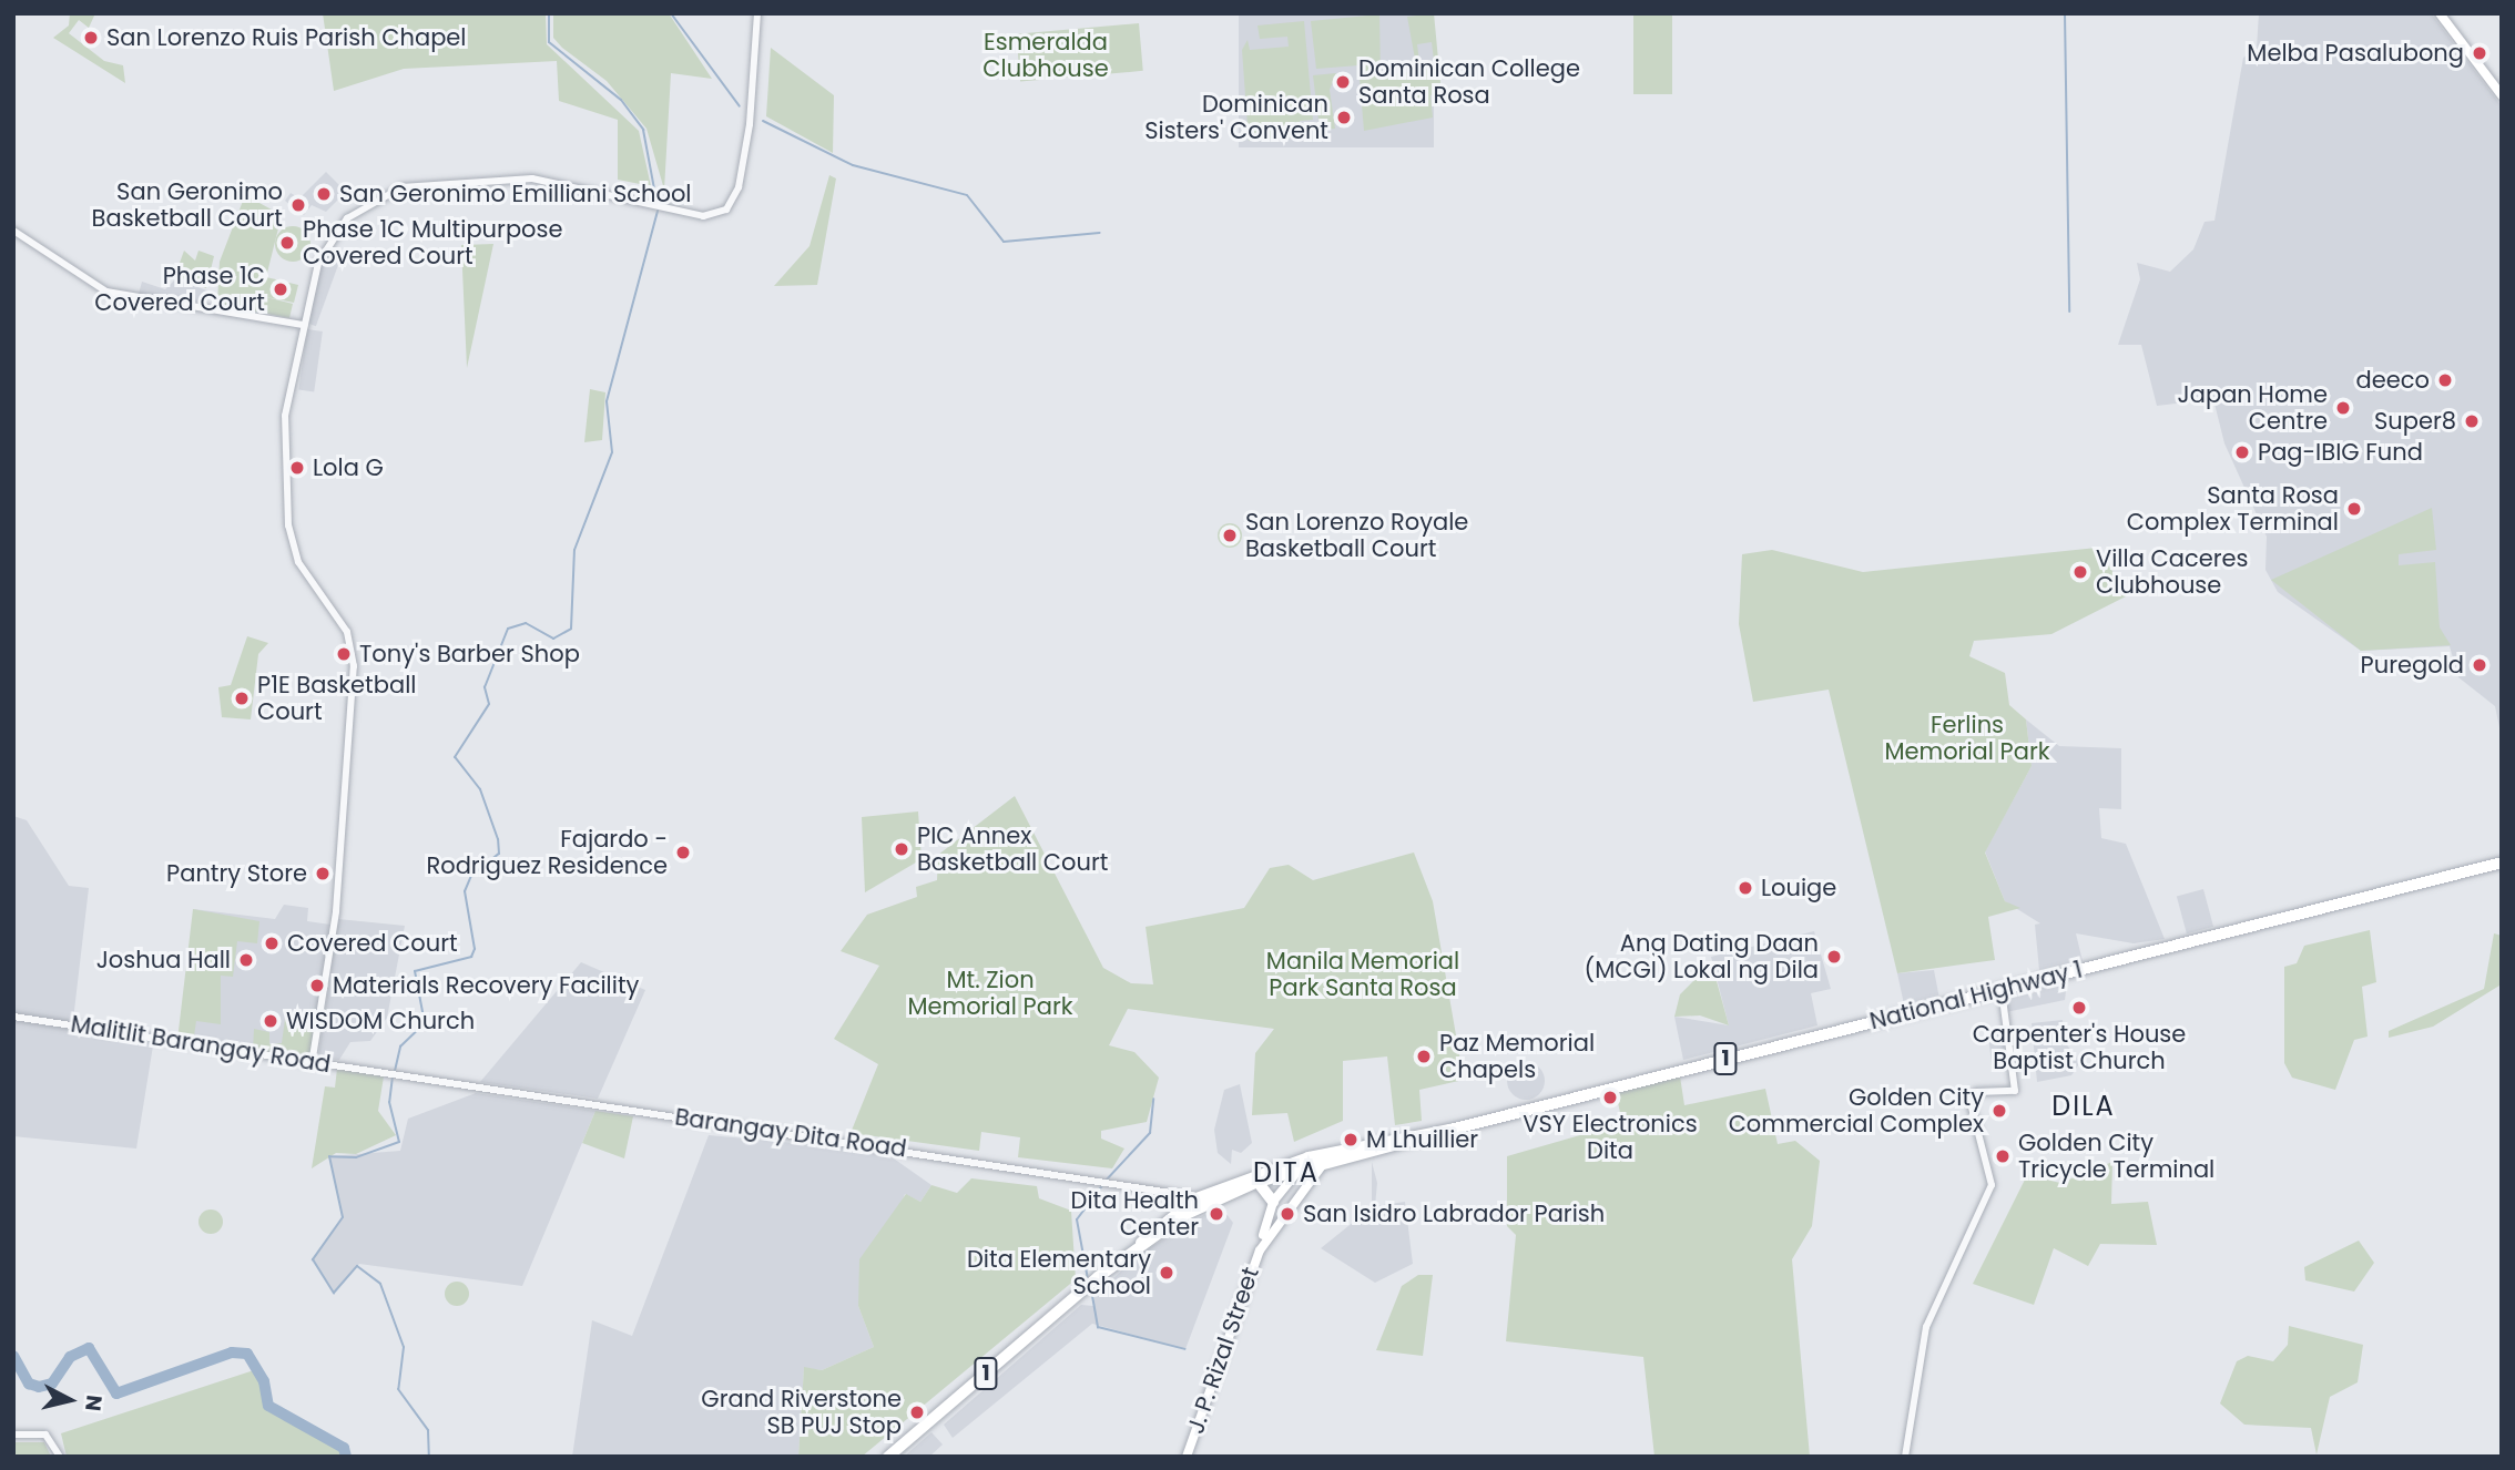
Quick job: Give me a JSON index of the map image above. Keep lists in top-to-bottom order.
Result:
{
  "streets": {
    "highway": ["National Highway 1", "1"],
    "main road": ["J. P. Rizal Street"],
    "street": ["Malitlit Barangay Road", "Barangay Dita Road"]
  },
  "crossings": [
    ["National Highway 1", "Barangay Dita Road"],
    ["National Highway 1", "J. P. Rizal Street"],
    ["Malitlit Barangay Road", "Barangay Dita Road"]
  ],
  "districts": ["DILA", "DITA"],
  "parks": [
    "Esmeralda Clubhouse",
    "Ferlins Memorial Park",
    "Manila Memorial Park Santa Rosa",
    "Mt. Zion Memorial Park"
  ],
  "places": [
    "San Lorenzo Ruis Parish Chapel",
    "Melba Pasalubong",
    "Dominican College Santa Rosa",
    "Dominican Sisters' Convent",
    "San Geronimo Emilliani School",
    "San Geronimo Basketball Court",
    "Phase 1C Multipurpose Covered Court",
    "Phase 1C Covered Court",
    "deeco",
    "Japan Home Centre",
    "Super8",
    "Pag-IBIG Fund",
    "Lola G",
    "Santa Rosa Complex Terminal",
    "San Lorenzo Royale Basketball Court",
    "Villa Caceres Clubhouse",
    "Tony's Barber Shop",
    "Puregold",
    "P1E Basketball Court",
    "PIC Annex Basketball Court",
    "Fajardo - Rodriguez Residence",
    "Pantry Store",
    "Louige",
    "Covered Court",
    "Ang Dating Daan (MCGI) Lokal ng Dila",
    "Joshua Hall",
    "Materials Recovery Facility",
    "Carpenter's House Baptist Church",
    "WISDOM Church",
    "Paz Memorial Chapels",
    "VSY Electronics Dita",
    "Golden City Commercial Complex",
    "M Lhuillier",
    "Golden City Tricycle Terminal",
    "Dita Health Center",
    "San Isidro Labrador Parish",
    "Dita Elementary School",
    "Grand Riverstone SB PUJ Stop"
  ],
  "north": "right"
}
